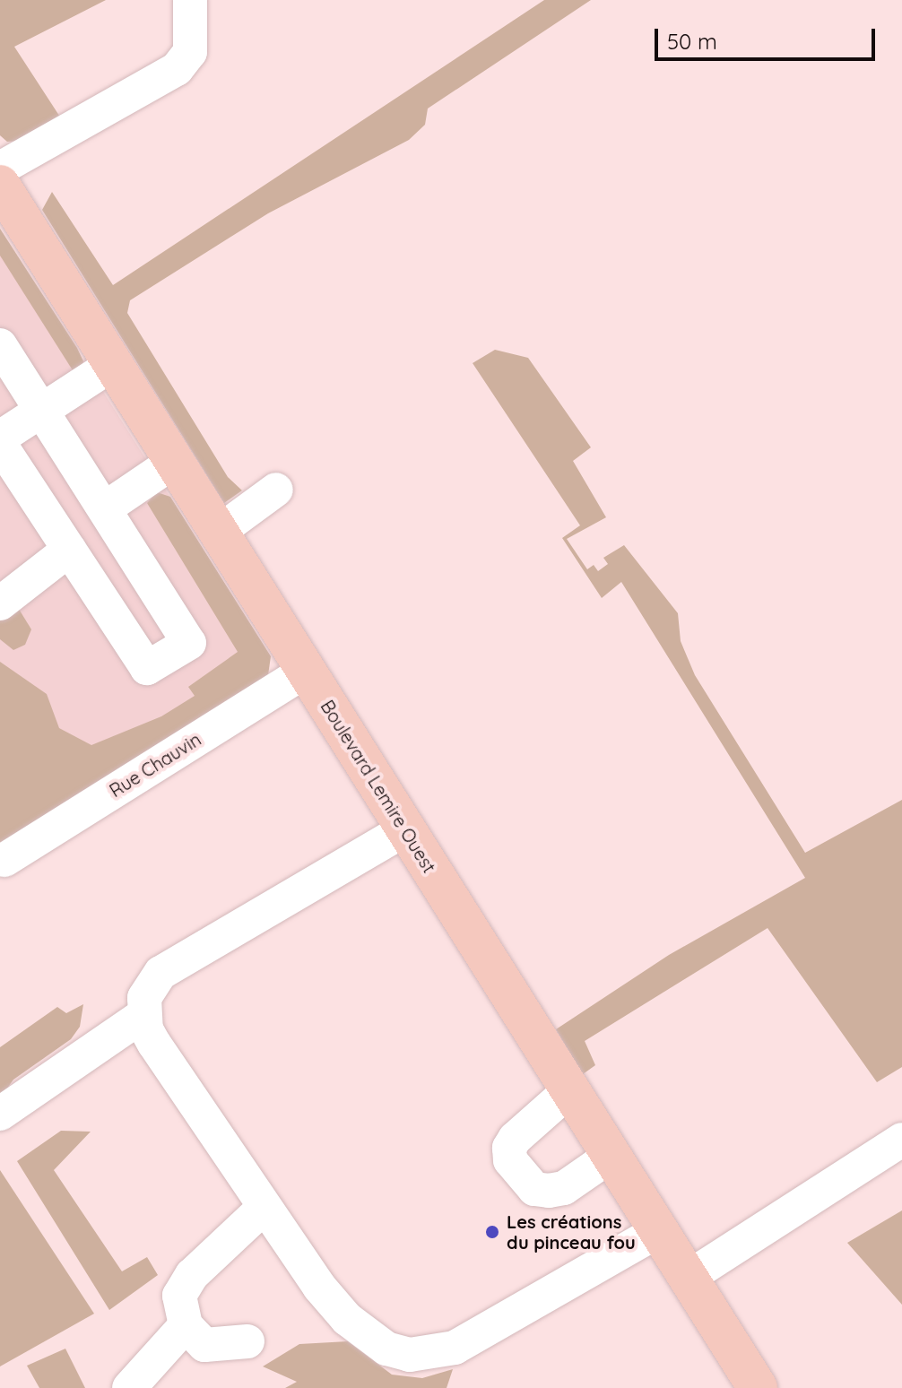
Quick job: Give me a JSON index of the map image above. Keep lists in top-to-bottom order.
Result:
{
  "streets": {
    "main road": ["Boulevard Lemire Ouest"],
    "street": ["Rue Chauvin"]
  },
  "crossings": [
    ["Rue Chauvin", "Boulevard Lemire Ouest"]
  ],
  "places": ["Les créations du pinceau fou"],
  "scale_bar": "50 m"
}
